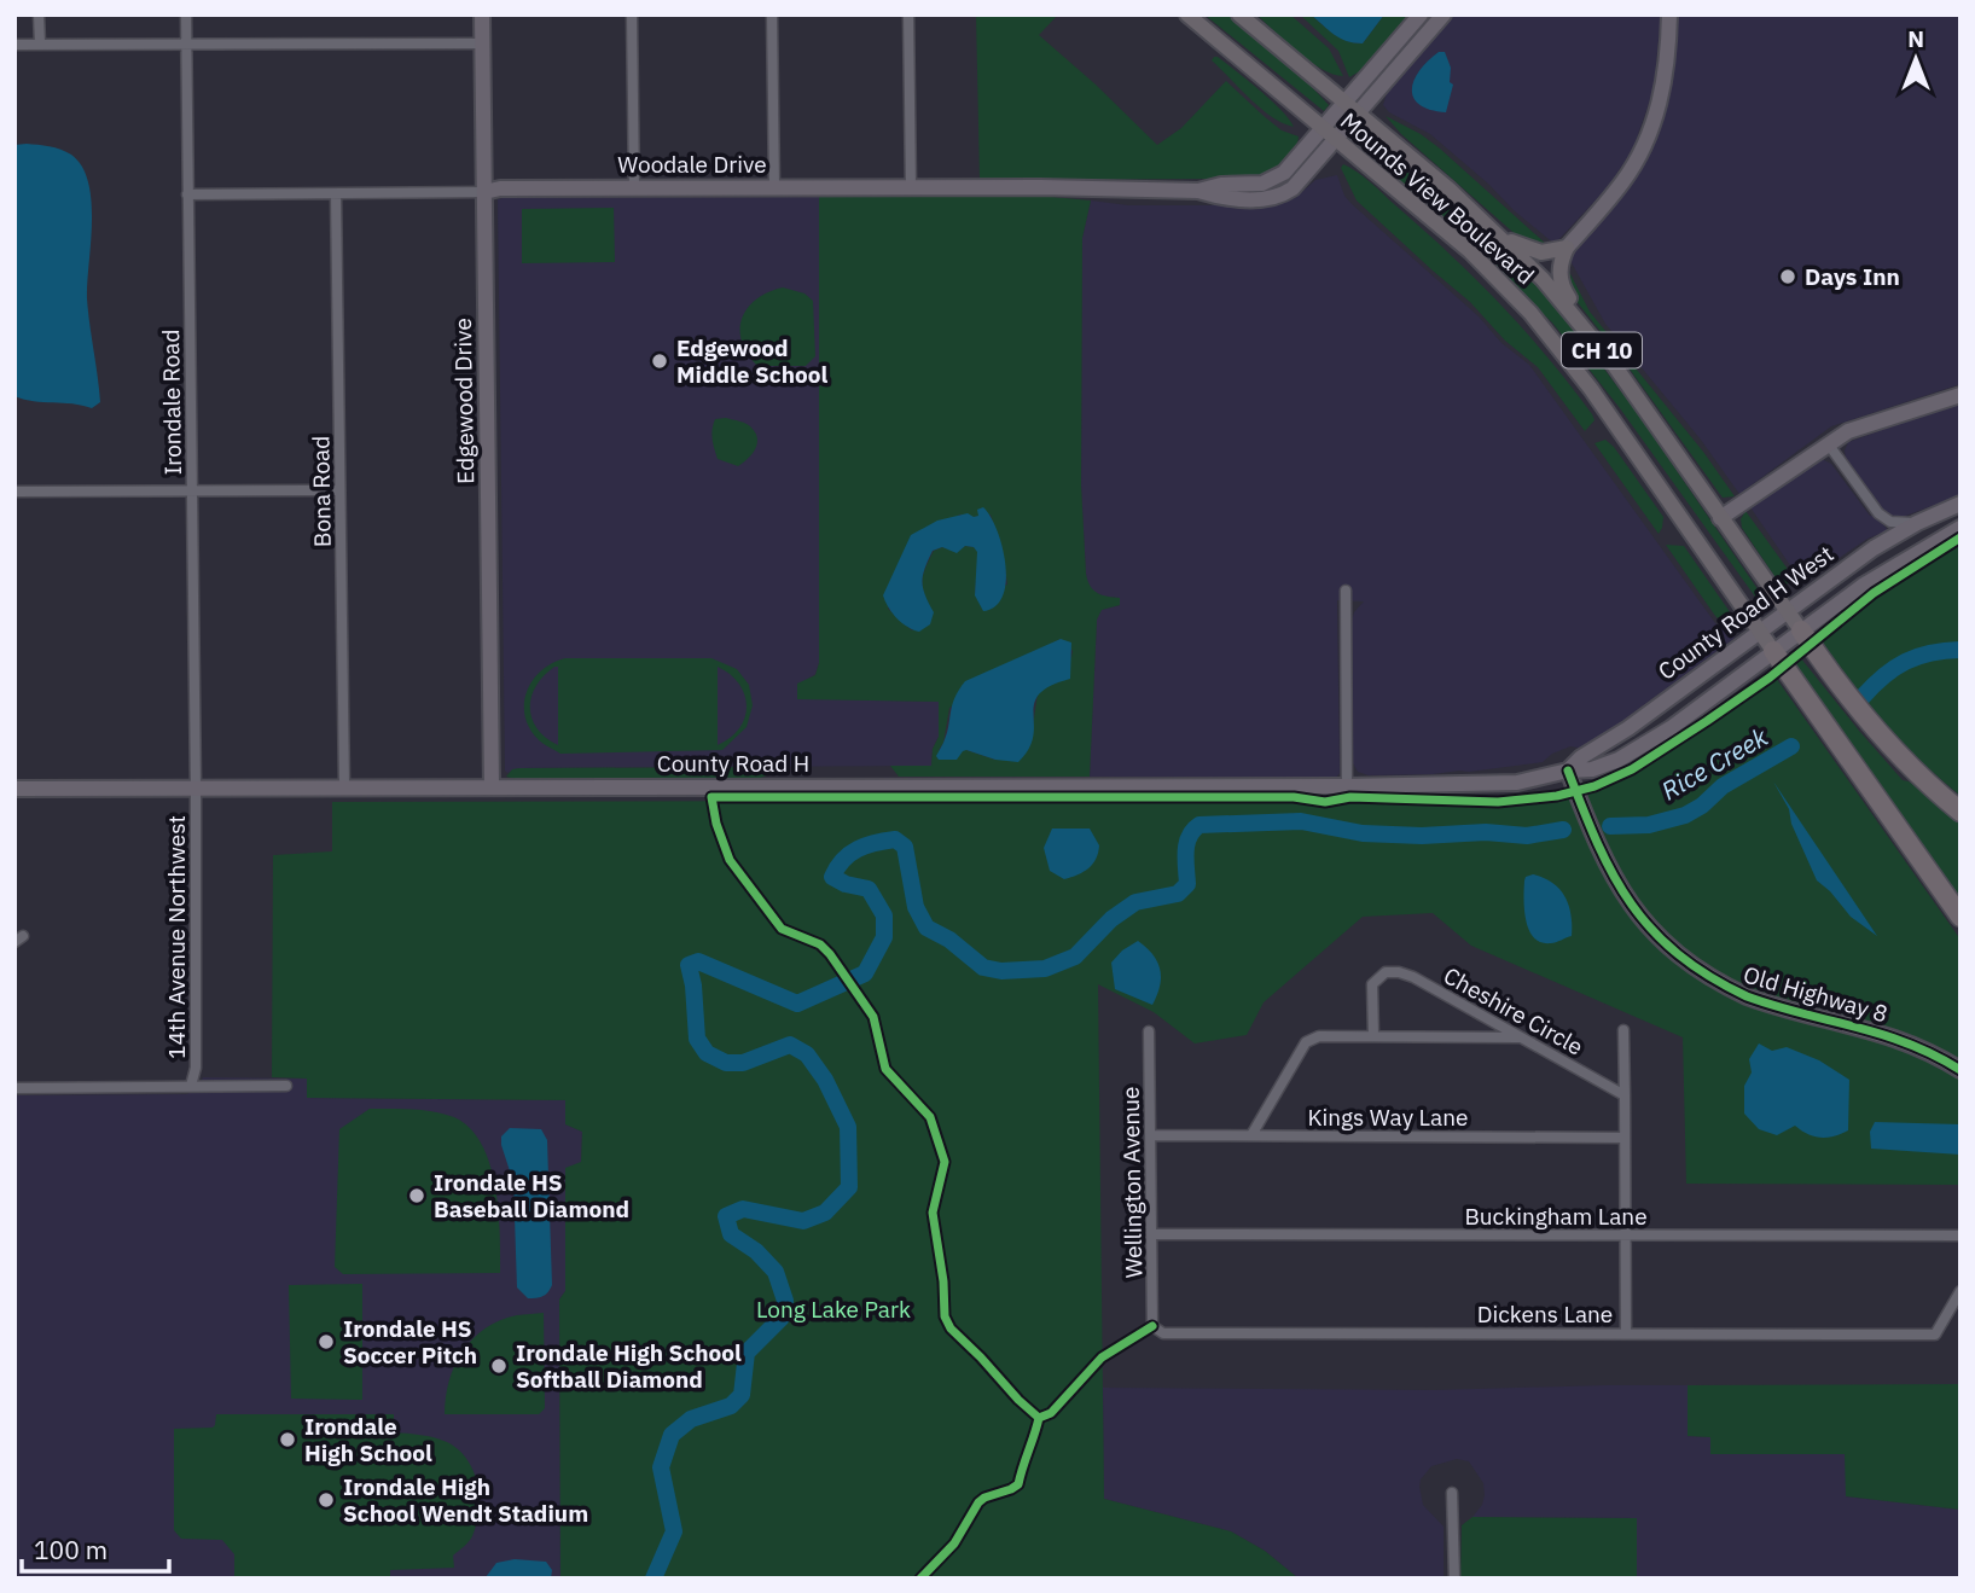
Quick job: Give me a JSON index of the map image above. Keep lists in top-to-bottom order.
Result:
{
  "streets": {
    "main road": ["Mounds View Boulevard", "CH 10"],
    "street": [
      "Woodale Drive",
      "Edgewood Drive",
      "Irondale Road",
      "Bona Road",
      "County Road H West",
      "County Road H",
      "14th Avenue Northwest",
      "Old Highway 8",
      "Cheshire Circle",
      "Kings Way Lane",
      "Wellington Avenue",
      "Buckingham Lane",
      "Dickens Lane"
    ]
  },
  "crossings": [
    ["Woodale Drive", "Mounds View Boulevard"],
    ["Woodale Drive", "Edgewood Drive"],
    ["Woodale Drive", "Irondale Road"],
    ["Woodale Drive", "Bona Road"],
    ["Mounds View Boulevard", "County Road H West"],
    ["Edgewood Drive", "County Road H"],
    ["Irondale Road", "County Road H"],
    ["Irondale Road", "14th Avenue Northwest"],
    ["Bona Road", "County Road H"],
    ["County Road H West", "County Road H"],
    ["County Road H West", "Old Highway 8"],
    ["County Road H", "14th Avenue Northwest"],
    ["Kings Way Lane", "Wellington Avenue"],
    ["Wellington Avenue", "Buckingham Lane"],
    ["Wellington Avenue", "Dickens Lane"]
  ],
  "water": ["Rice Creek"],
  "parks": ["Long Lake Park"],
  "places": [
    "Days Inn",
    "Edgewood Middle School",
    "Irondale HS Baseball Diamond",
    "Irondale HS Soccer Pitch",
    "Irondale High School Softball Diamond",
    "Irondale High School",
    "Irondale High School Wendt Stadium"
  ],
  "scale_bar": "100 m",
  "north": "top"
}
